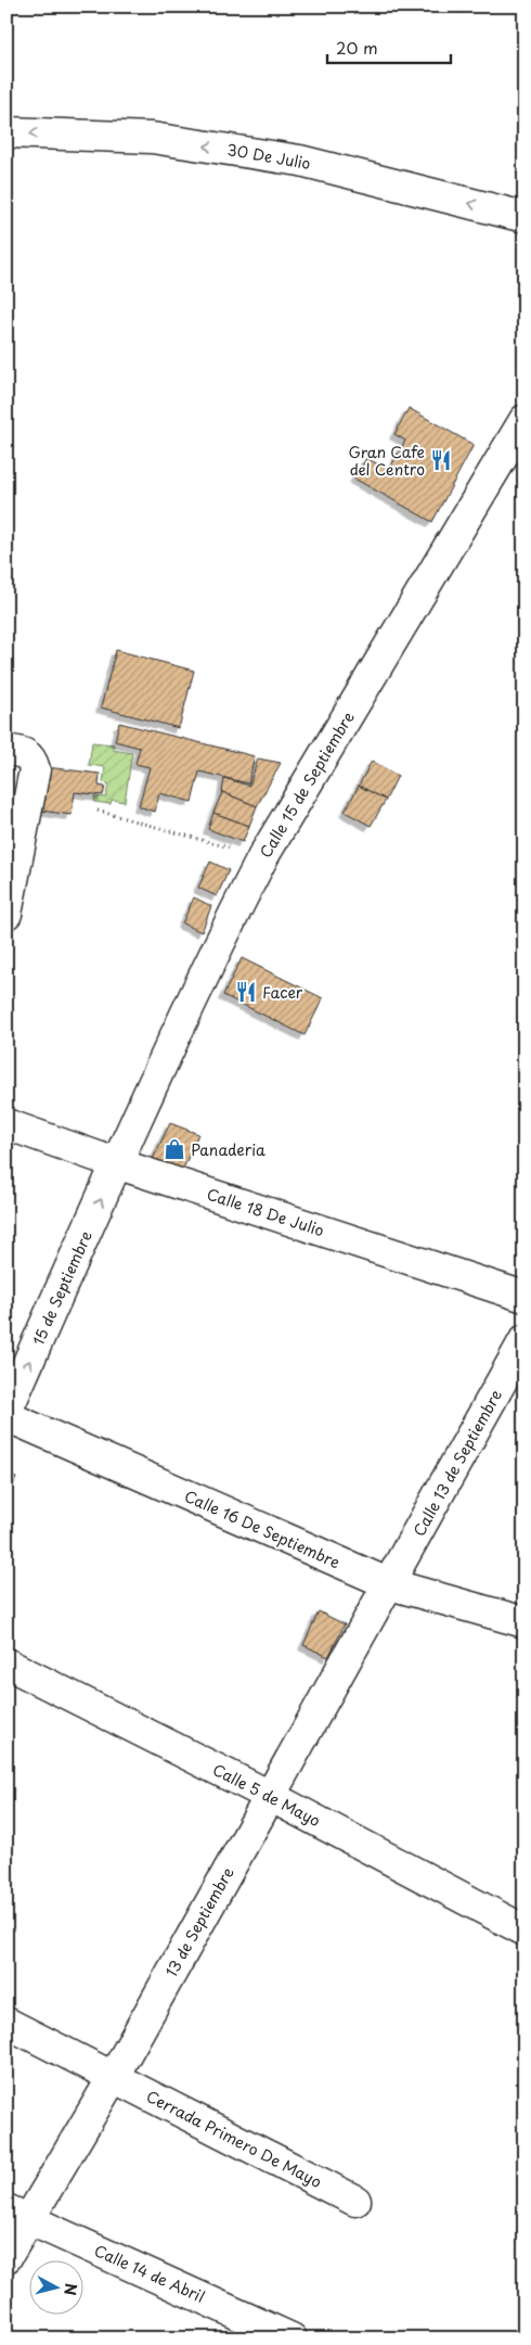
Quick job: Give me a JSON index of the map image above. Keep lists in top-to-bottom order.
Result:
{
  "streets": {
    "street": [
      "30 De Julio",
      "Calle 15 de Septiembre",
      "Calle 18 De Julio",
      "15 de Septiembre",
      "Calle 13 de Septiembre",
      "Calle 16 De Septiembre",
      "Calle 5 de Mayo",
      "13 de Septiembre",
      "Cerrada Primero De Mayo",
      "Calle 14 de Abril"
    ]
  },
  "crossings": [
    ["Calle 15 de Septiembre", "Calle 18 De Julio"],
    ["Calle 15 de Septiembre", "15 de Septiembre"],
    ["Calle 18 De Julio", "15 de Septiembre"],
    ["Calle 13 de Septiembre", "Calle 16 De Septiembre"],
    ["Calle 13 de Septiembre", "13 de Septiembre"],
    ["Calle 16 De Septiembre", "13 de Septiembre"],
    ["Calle 5 de Mayo", "13 de Septiembre"],
    ["13 de Septiembre", "Cerrada Primero De Mayo"],
    ["13 de Septiembre", "Calle 14 de Abril"]
  ],
  "one_way": ["30 De Julio", "15 de Septiembre"],
  "places": {
    "restaurant": ["Gran Cafe del Centro", "Facer"],
    "shop": ["Panaderia"]
  },
  "scale_bar": "20 m",
  "north": "right"
}
